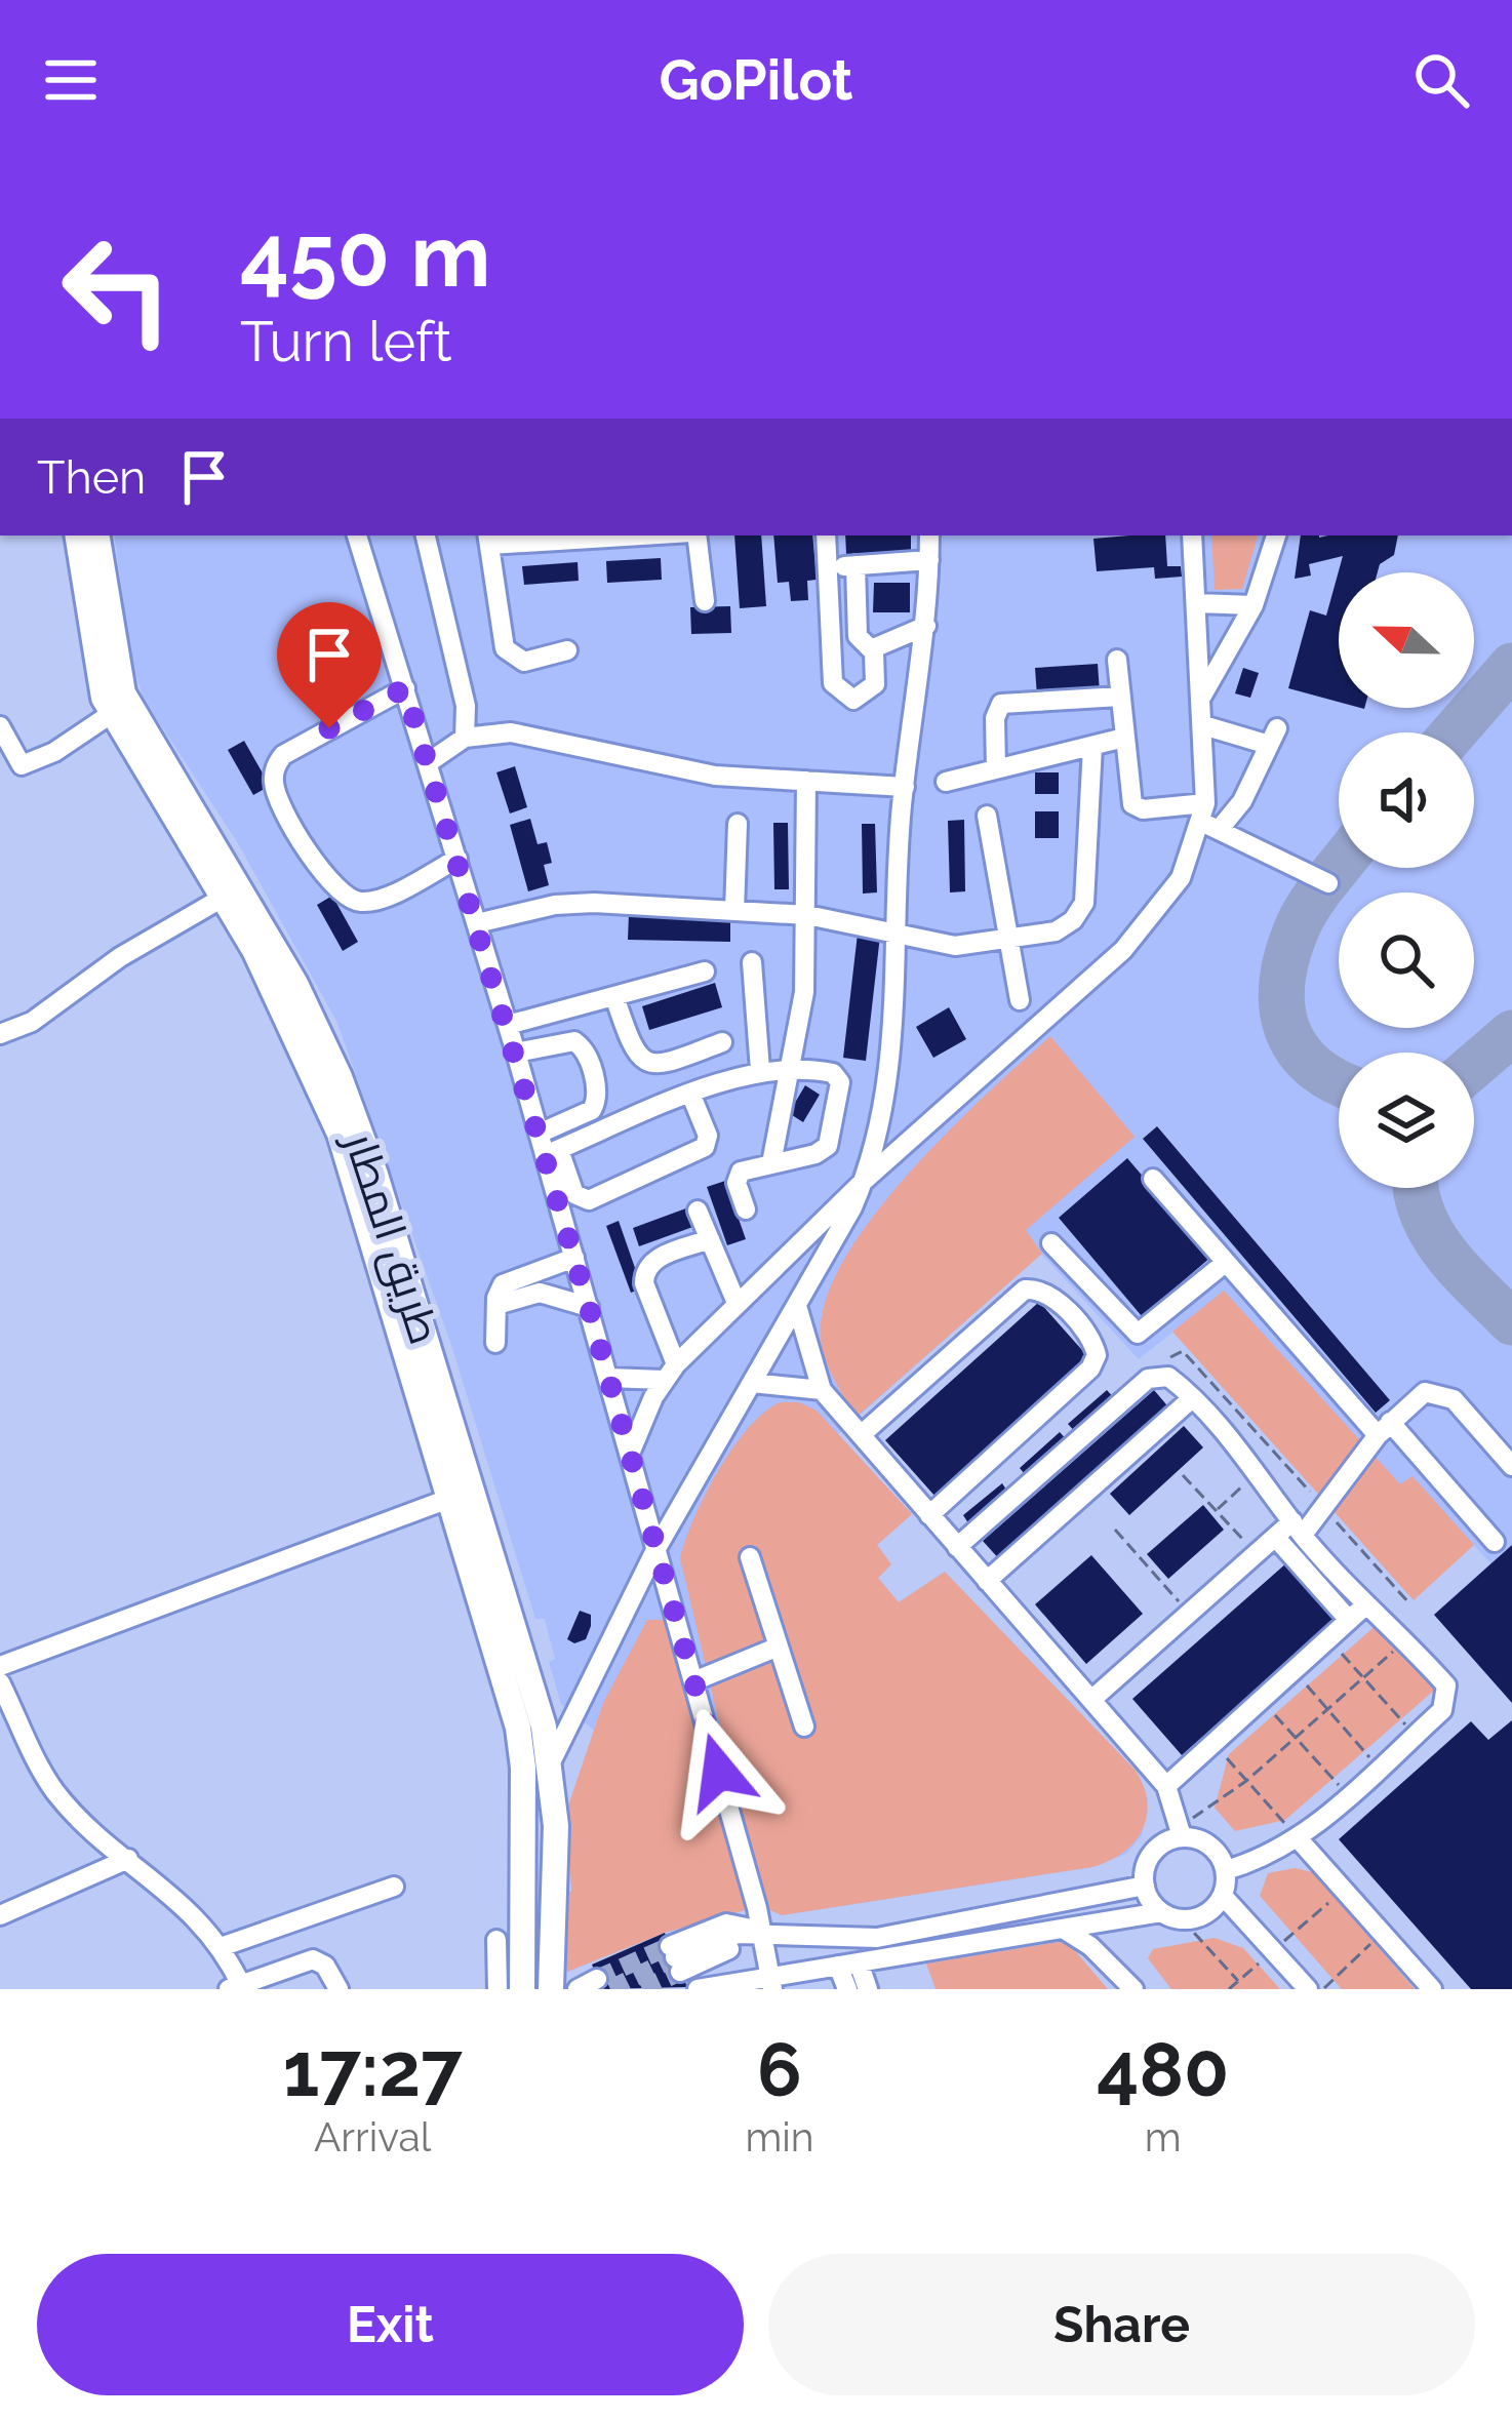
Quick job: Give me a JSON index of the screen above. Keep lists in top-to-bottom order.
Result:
{
  "streets": {
    "main road": ["طريق المطار"]
  },
  "north": "left",
  "page": {
    "header": "GoPilot",
    "turn": ["450 m", "Turn left"],
    "then": "Then",
    "eta": [
      "17:27",
      "Arrival",
      "6",
      "min",
      "480",
      "m"
    ],
    "buttons": ["Exit", "Share"]
  }
}
